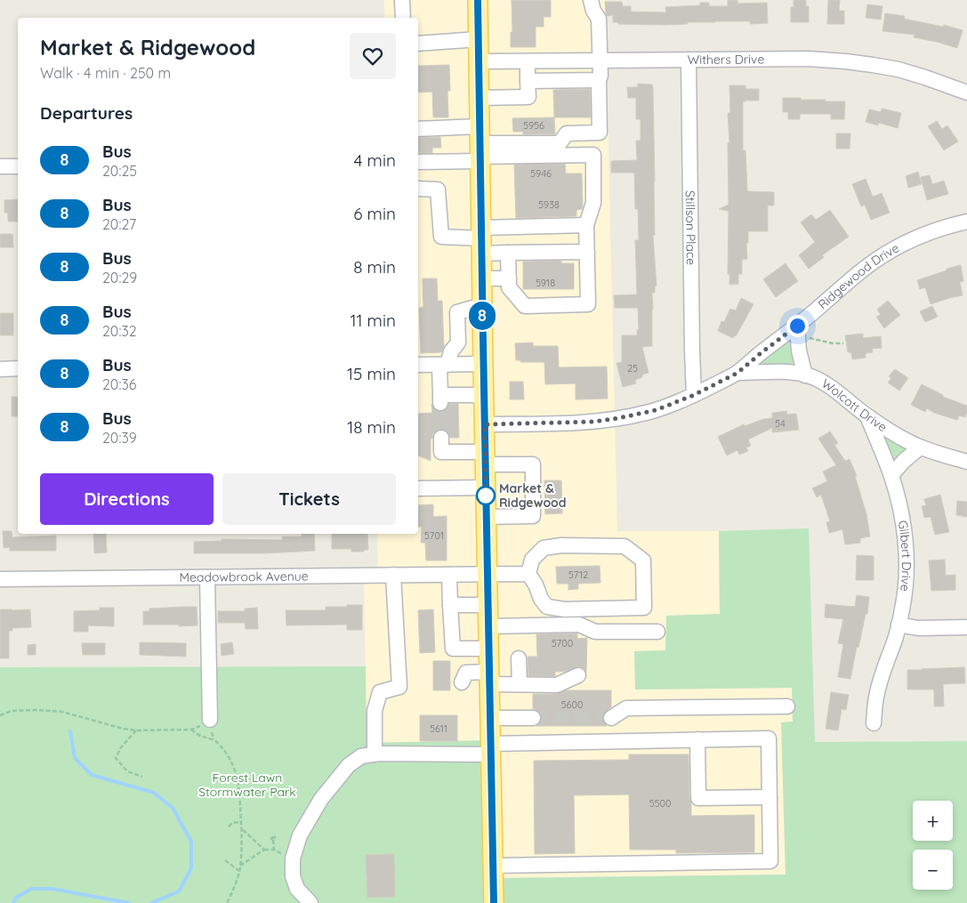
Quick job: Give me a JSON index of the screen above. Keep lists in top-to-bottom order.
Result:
{
  "streets": {
    "street": [
      "Withers Drive",
      "Stillson Place",
      "Ridgewood Drive",
      "Wolcott Drive",
      "Gilbert Drive",
      "Meadowbrook Avenue"
    ]
  },
  "crossings": [
    ["Withers Drive", "Stillson Place"],
    ["Stillson Place", "Ridgewood Drive"],
    ["Ridgewood Drive", "Wolcott Drive"],
    ["Wolcott Drive", "Gilbert Drive"]
  ],
  "parks": ["Forest Lawn Stormwater Park"],
  "places": ["Market & Ridgewood"],
  "lines": ["bus line 8"],
  "house_numbers": [
    "5956",
    "5946",
    "5938",
    "5918",
    "25",
    "54",
    "5701",
    "5712",
    "5700",
    "5600",
    "5611",
    "5500"
  ],
  "page": {
    "on_map": "8",
    "heading": [
      ["Market & Ridgewood", "Walk · 4 min · 250 m"],
      "Departures"
    ],
    "list": [
      {
        "mark": "8",
        "name": "Bus",
        "note": "20:25",
        "value": "4 min"
      },
      {
        "mark": "8",
        "name": "Bus",
        "note": "20:27",
        "value": "6 min"
      },
      {
        "mark": "8",
        "name": "Bus",
        "note": "20:29",
        "value": "8 min"
      },
      {
        "mark": "8",
        "name": "Bus",
        "note": "20:32",
        "value": "11 min"
      },
      {
        "mark": "8",
        "name": "Bus",
        "note": "20:36",
        "value": "15 min"
      },
      {
        "mark": "8",
        "name": "Bus",
        "note": "20:39",
        "value": "18 min"
      }
    ],
    "buttons": ["Directions", "Tickets"],
    "map_buttons": ["+", "−"]
  }
}
